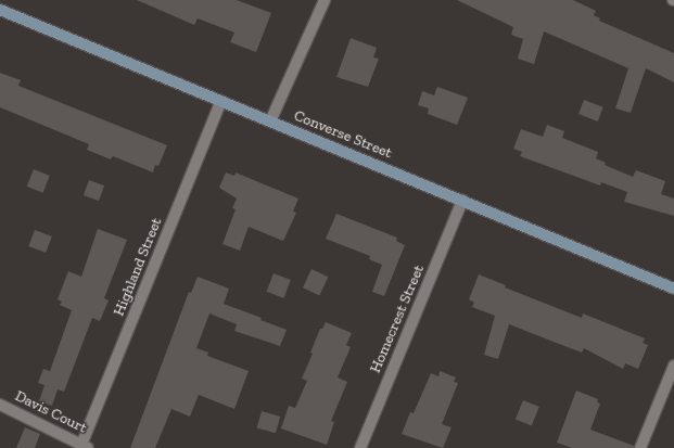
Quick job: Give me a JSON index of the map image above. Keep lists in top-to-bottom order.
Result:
{
  "streets": {
    "main road": ["Converse Street"],
    "street": ["Highland Street", "Homecrest Street", "Davis Court"]
  },
  "crossings": [
    ["Converse Street", "Highland Street"],
    ["Converse Street", "Homecrest Street"],
    ["Highland Street", "Davis Court"]
  ]
}
